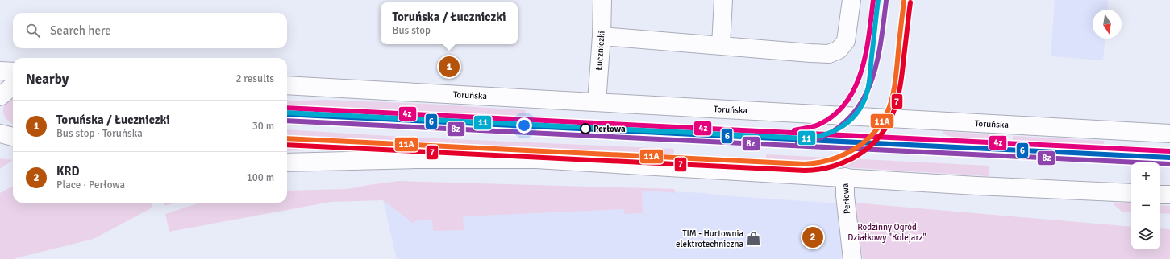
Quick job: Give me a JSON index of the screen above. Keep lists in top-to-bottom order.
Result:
{
  "streets": {
    "main road": ["Łuczniczki", "Toruńska", "Perłowa"]
  },
  "crossings": [
    ["Łuczniczki", "Toruńska"]
  ],
  "parks": ["Rodzinny Ogród Działkowy \"Kolejarz\""],
  "places": {
    "other": ["Perłowa"],
    "shop": ["TIM - Hurtownia elektrotechniczna"]
  },
  "lines": [
    "transit line 4z",
    "transit line 11",
    "transit line 8z",
    "transit line 11A",
    "transit line 7",
    "transit line 6"
  ],
  "north": "bottom",
  "page": {
    "popup": ["Toruńska / Łuczniczki", "Bus stop"],
    "search": "Search here",
    "pins": ["1", "2"],
    "heading": ["Nearby", "2 results"],
    "list": [
      {
        "mark": "1",
        "name": "Toruńska / Łuczniczki",
        "note": "Bus stop · Toruńska",
        "value": "30 m"
      },
      {
        "mark": "2",
        "name": "KRD",
        "note": "Place · Perłowa",
        "value": "100 m"
      }
    ],
    "map_buttons": ["+", "−"]
  }
}
